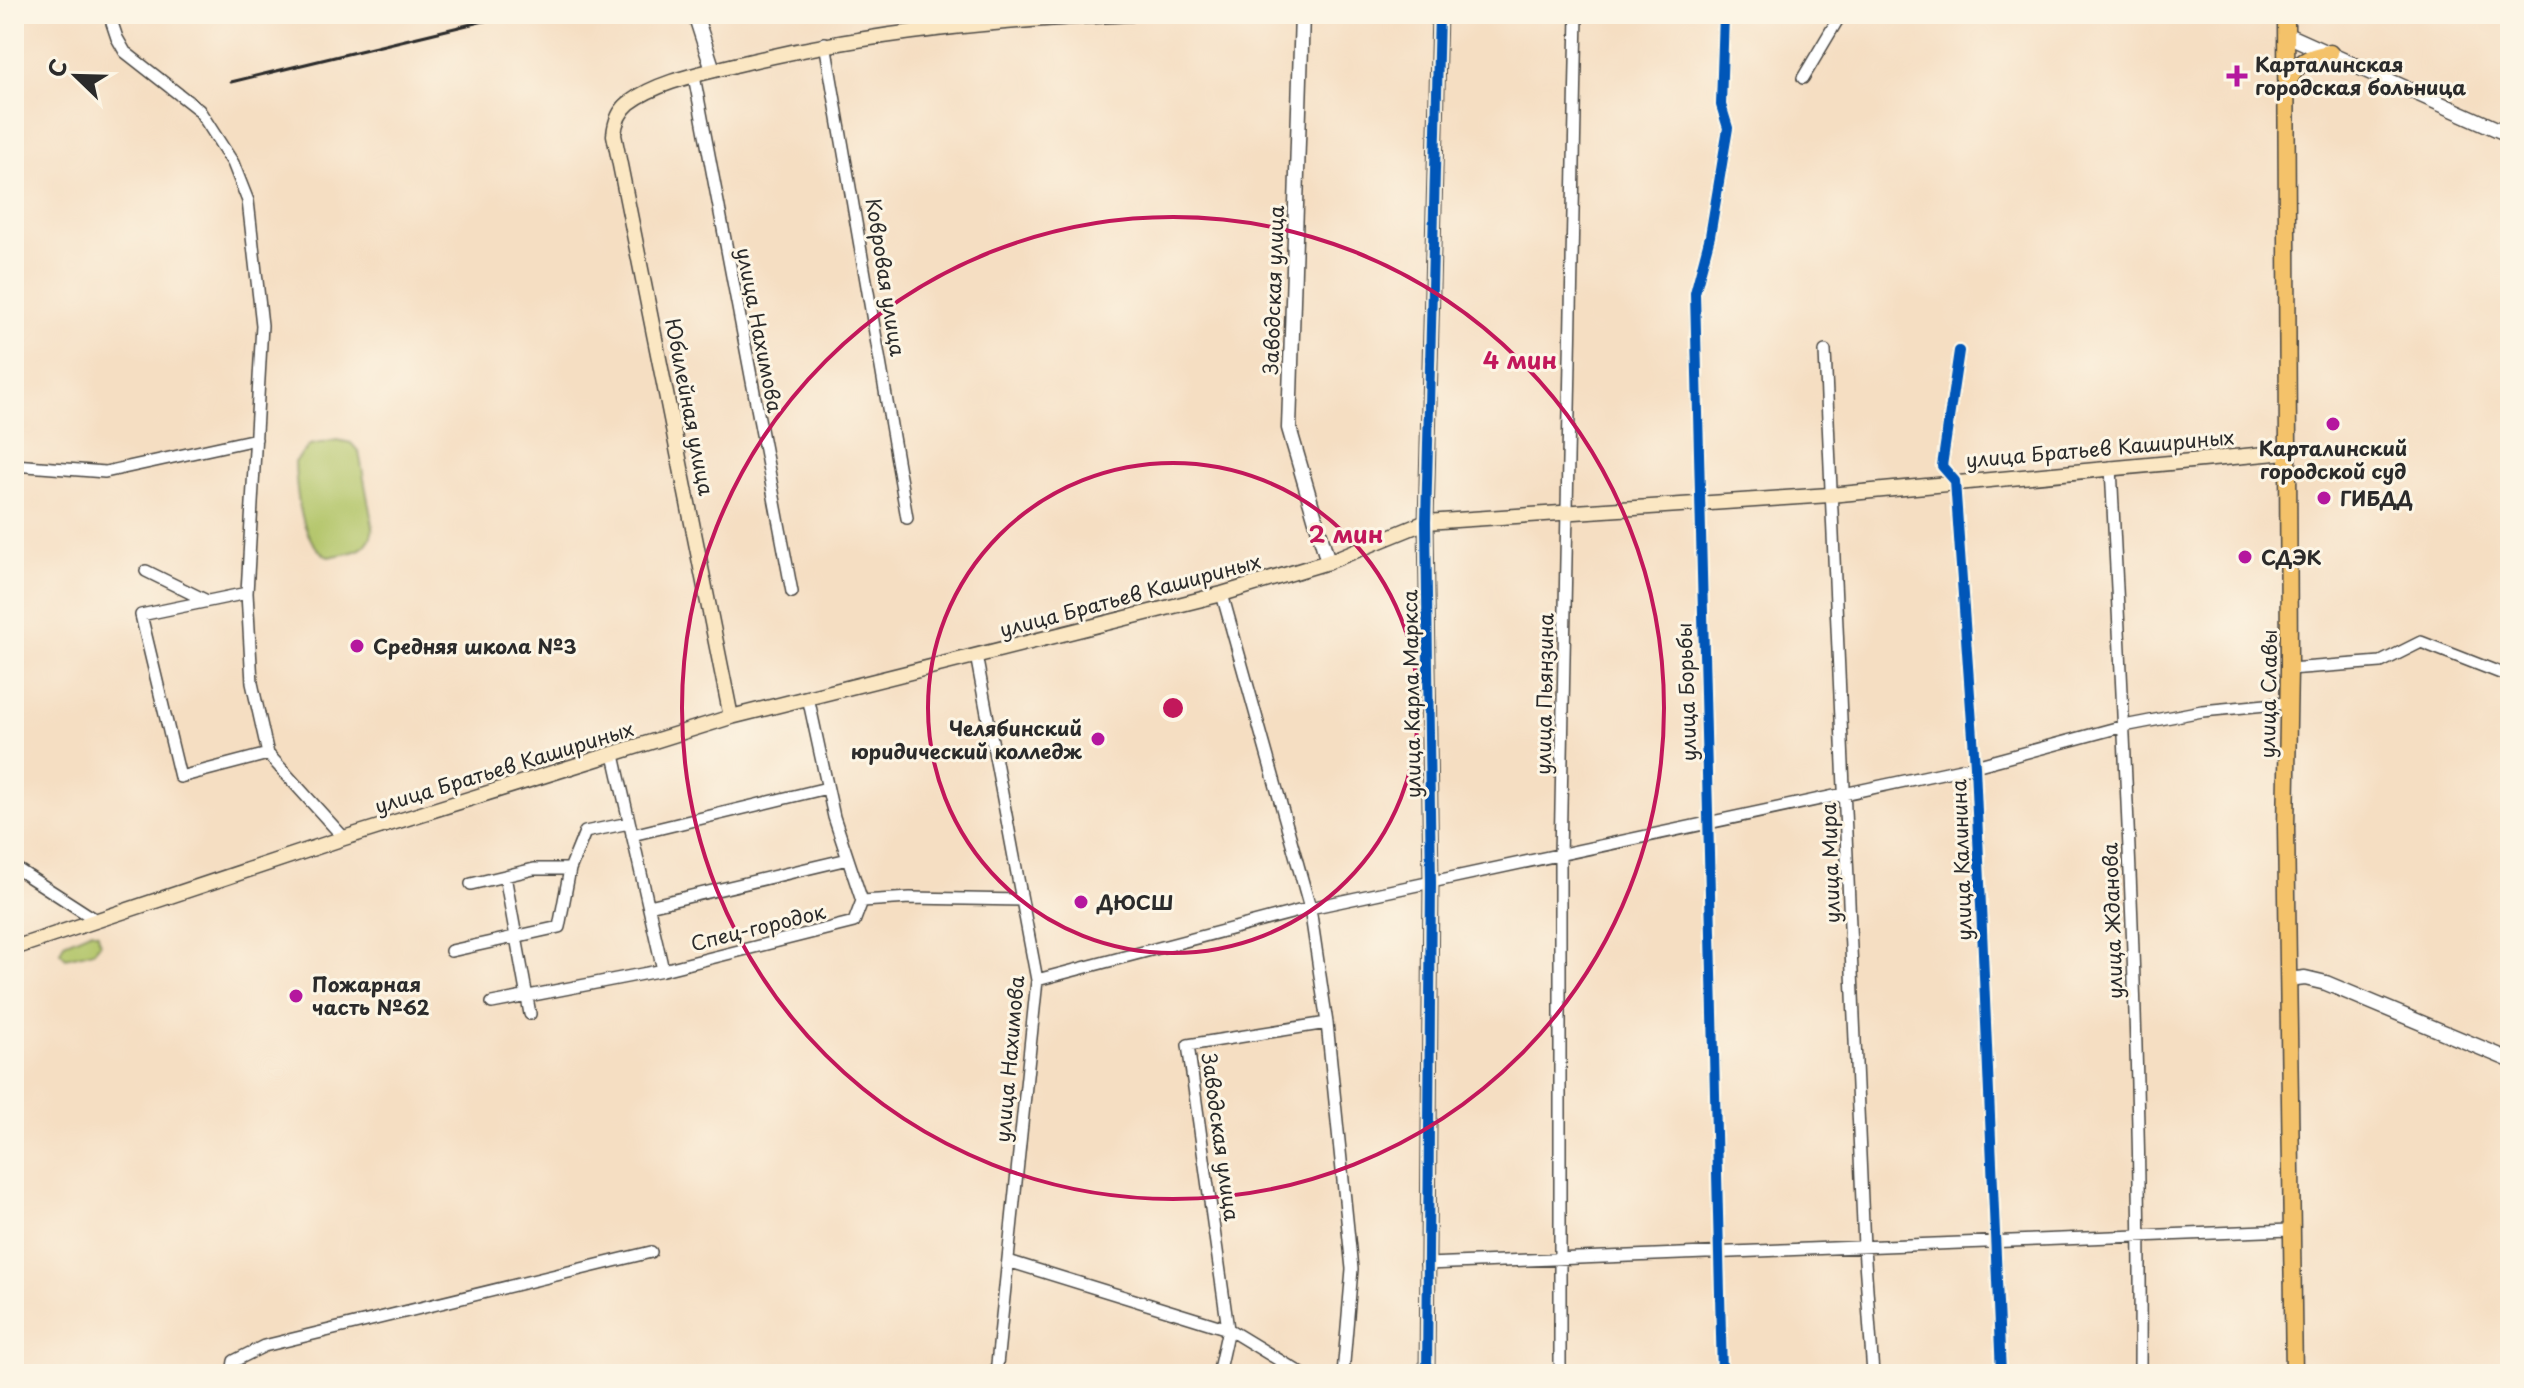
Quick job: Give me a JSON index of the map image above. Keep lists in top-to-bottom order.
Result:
{
  "streets": {
    "main road": ["Юбилейная улица", "улица Братьев Кашириных", "улица Славы"],
    "street": [
      "Ковровая улица",
      "Заводская улица",
      "улица Нахимова",
      "улица Борьбы",
      "улица Карла Маркса",
      "улица Пьянзина",
      "улица Калинина",
      "улица Мира",
      "улица Жданова",
      "Спец-городок"
    ]
  },
  "crossings": [
    ["Заводская улица", "улица Братьев Кашириных"],
    ["улица Нахимова", "Юбилейная улица"],
    ["улица Нахимова", "улица Братьев Кашириных"],
    ["Юбилейная улица", "улица Братьев Кашириных"],
    ["улица Братьев Кашириных", "улица Борьбы"],
    ["улица Братьев Кашириных", "улица Карла Маркса"],
    ["улица Братьев Кашириных", "улица Пьянзина"],
    ["улица Братьев Кашириных", "улица Славы"],
    ["улица Братьев Кашириных", "улица Калинина"],
    ["улица Братьев Кашириных", "улица Мира"],
    ["улица Братьев Кашириных", "улица Жданова"]
  ],
  "places": {
    "health": ["Карталинская городская больница"],
    "other": [
      "Карталинский городской суд",
      "ГИБДД",
      "СДЭК",
      "Средняя школа №3",
      "Челябинский юридический колледж",
      "ДЮСШ",
      "Пожарная часть №62"
    ]
  },
  "north": "top left",
  "rings": ["4 мин", "2 мин"]
}
